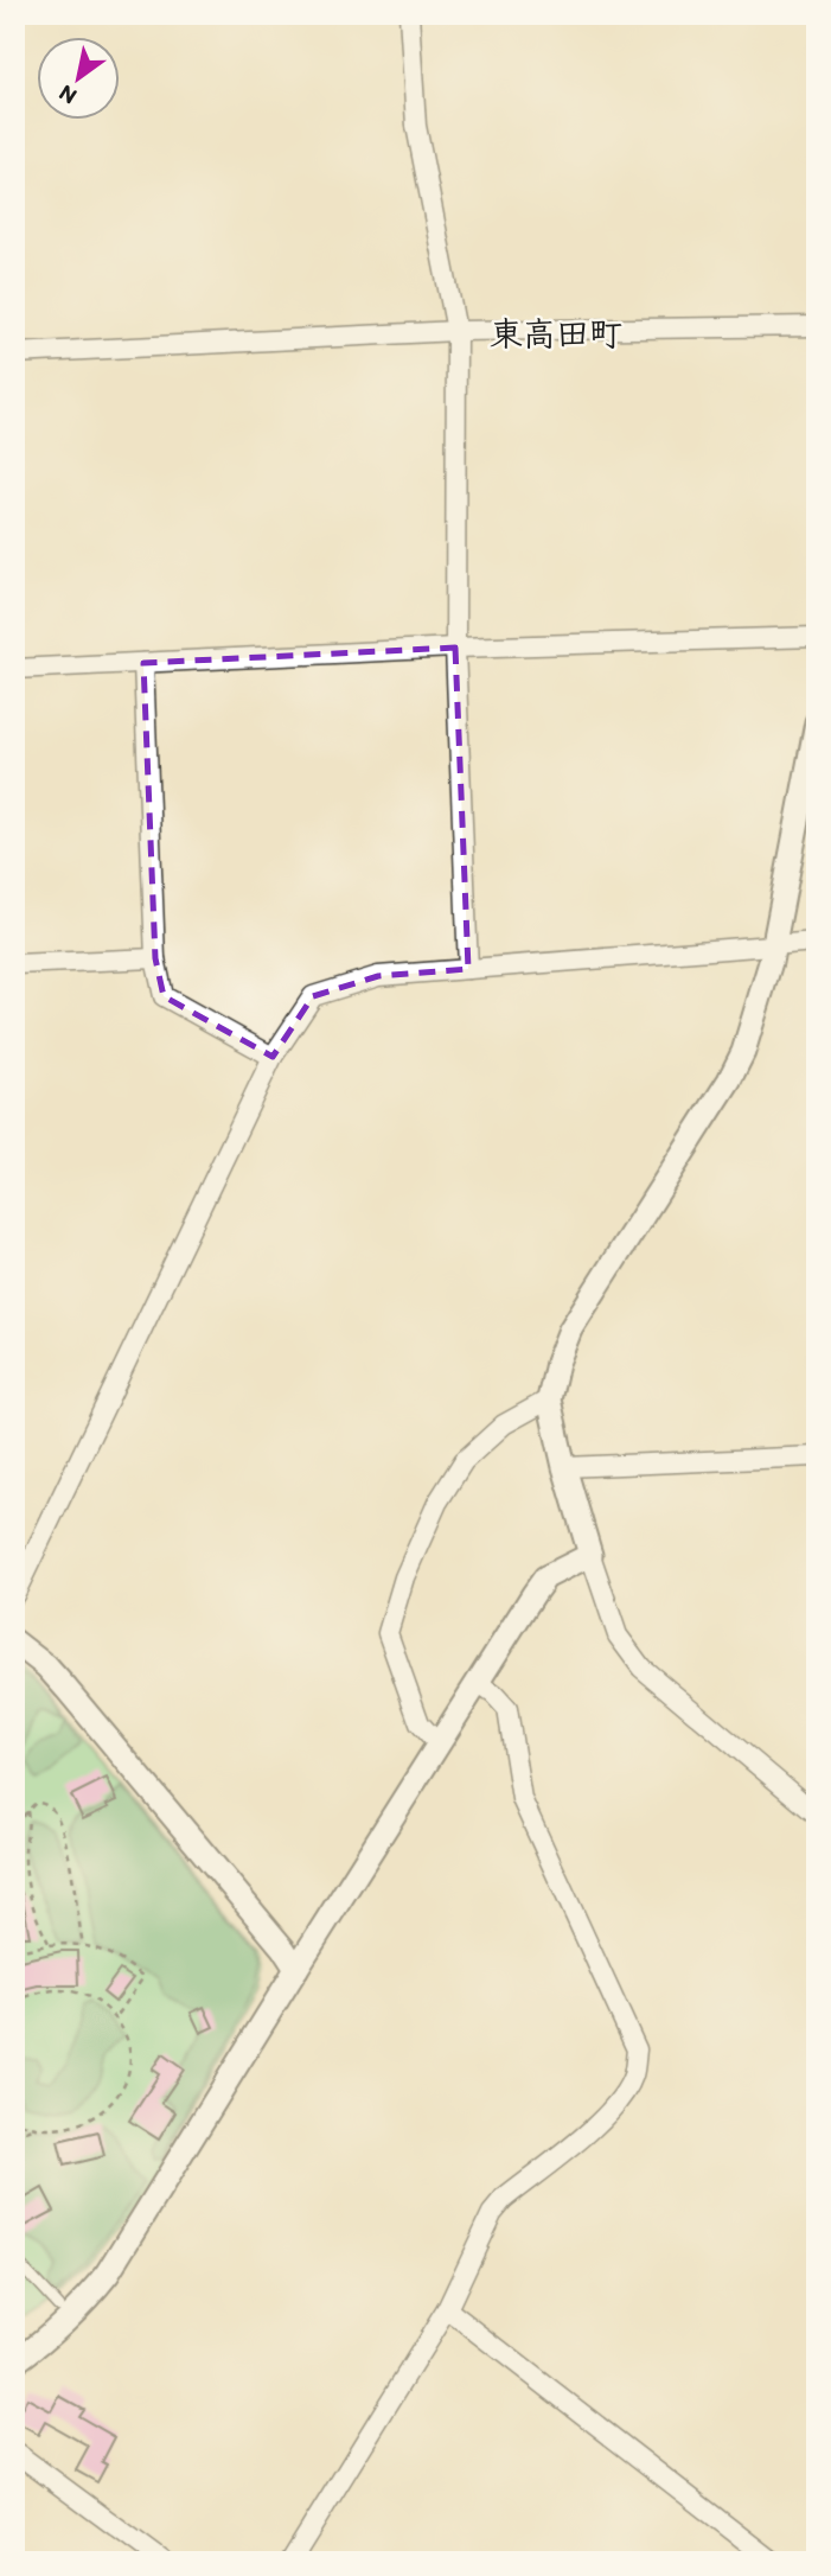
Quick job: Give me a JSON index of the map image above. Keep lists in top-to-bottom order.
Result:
{
  "districts": ["東高田町"],
  "north": "bottom left"
}
